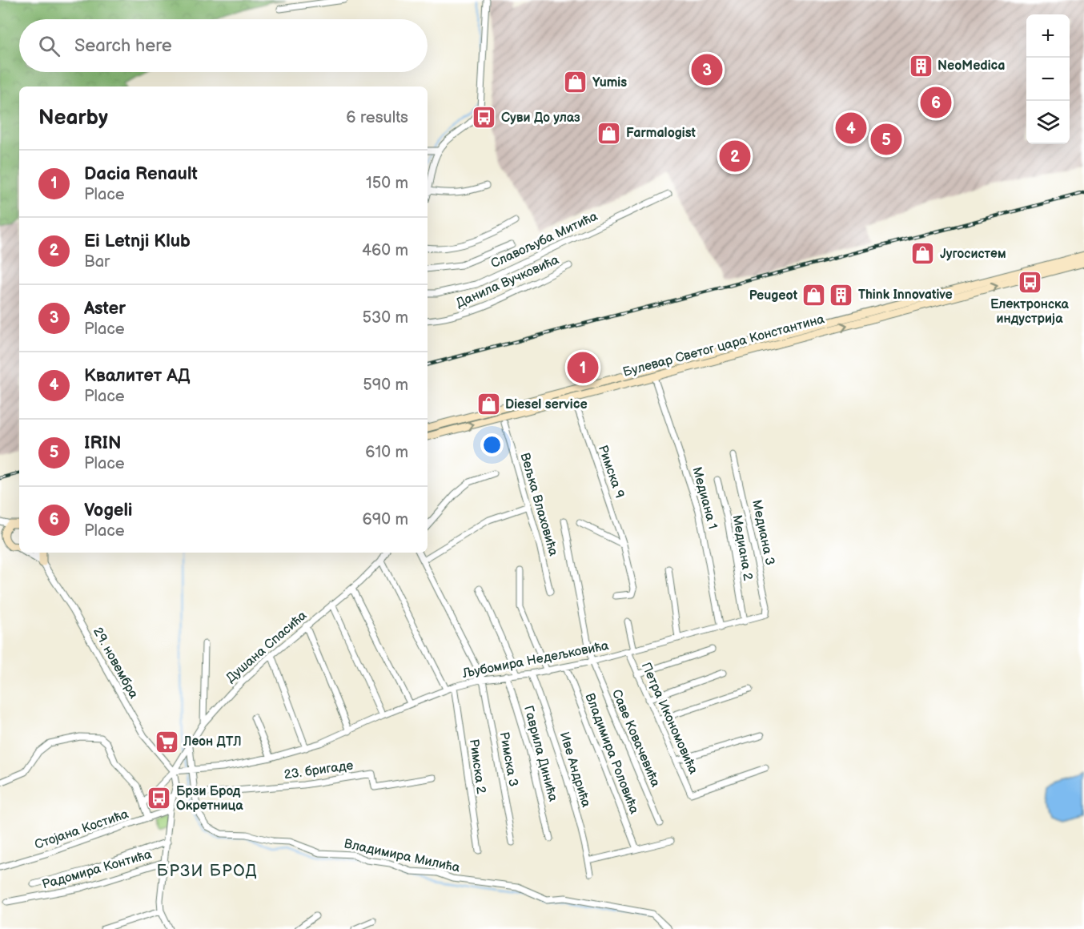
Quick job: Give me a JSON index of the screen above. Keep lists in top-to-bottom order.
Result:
{
  "streets": {
    "main road": ["Булевар Светог цара Константина"],
    "street": [
      "Славољуба Митића",
      "Данила Вучковића",
      "Римска 9",
      "Медиана 1",
      "Вељка Влаховића",
      "Медиана 3",
      "Медиана 2",
      "Душана Спасића",
      "Љубомира Недељковића",
      "29. новембра",
      "Петра Икономовића",
      "Саве Ковачевића",
      "Гаврила Динића",
      "Владимира Роловића",
      "Римска 3",
      "Римска 2",
      "Иве Андрића",
      "23. бригаде",
      "Стојана Костића",
      "Владимира Милића",
      "Радомира Контића"
    ]
  },
  "crossings": [
    ["Булевар Светог цара Константина", "Медиана 1"],
    ["Медиана 1", "Љубомира Недељковића"],
    ["Медиана 3", "Љубомира Недељковића"],
    ["Медиана 2", "Љубомира Недељковића"],
    ["Душана Спасића", "Љубомира Недељковића"],
    ["Душана Спасића", "29. новембра"],
    ["Душана Спасића", "Владимира Милића"],
    ["Љубомира Недељковића", "29. новембра"],
    ["Љубомира Недељковића", "Петра Икономовића"],
    ["Љубомира Недељковића", "Саве Ковачевића"],
    ["Љубомира Недељковића", "Гаврила Динића"],
    ["Љубомира Недељковића", "Владимира Роловића"],
    ["Љубомира Недељковића", "Римска 3"],
    ["Љубомира Недељковића", "Римска 2"],
    ["Љубомира Недељковића", "Иве Андрића"],
    ["Љубомира Недељковића", "Владимира Милића"],
    ["23. бригаде", "Владимира Милића"]
  ],
  "districts": ["БРЗИ БРОД"],
  "places": {
    "building": ["NeoMedica", "Think Innovative"],
    "shop": [
      "Yumis",
      "Farmalogist",
      "Југосистем",
      "Peugeot",
      "Diesel service"
    ],
    "bus stop": ["Суви До улаз", "Електронска индустрија", "Брзи Брод Окретница"],
    "supermarket": ["Леон ДТЛ"]
  },
  "page": {
    "map_buttons": ["+", "−"],
    "search": "Search here",
    "pins": [
      "3",
      "6",
      "4",
      "5",
      "2",
      "1"
    ],
    "heading": ["Nearby", "6 results"],
    "list": [
      {
        "mark": "1",
        "name": "Dacia Renault",
        "note": "Place",
        "value": "150 m"
      },
      {
        "mark": "2",
        "name": "Ei Letnji Klub",
        "note": "Bar",
        "value": "460 m"
      },
      {
        "mark": "3",
        "name": "Aster",
        "note": "Place",
        "value": "530 m"
      },
      {
        "mark": "4",
        "name": "Квалитет АД",
        "note": "Place",
        "value": "590 m"
      },
      {
        "mark": "5",
        "name": "IRIN",
        "note": "Place",
        "value": "610 m"
      },
      {
        "mark": "6",
        "name": "Vogeli",
        "note": "Place",
        "value": "690 m"
      }
    ]
  }
}
